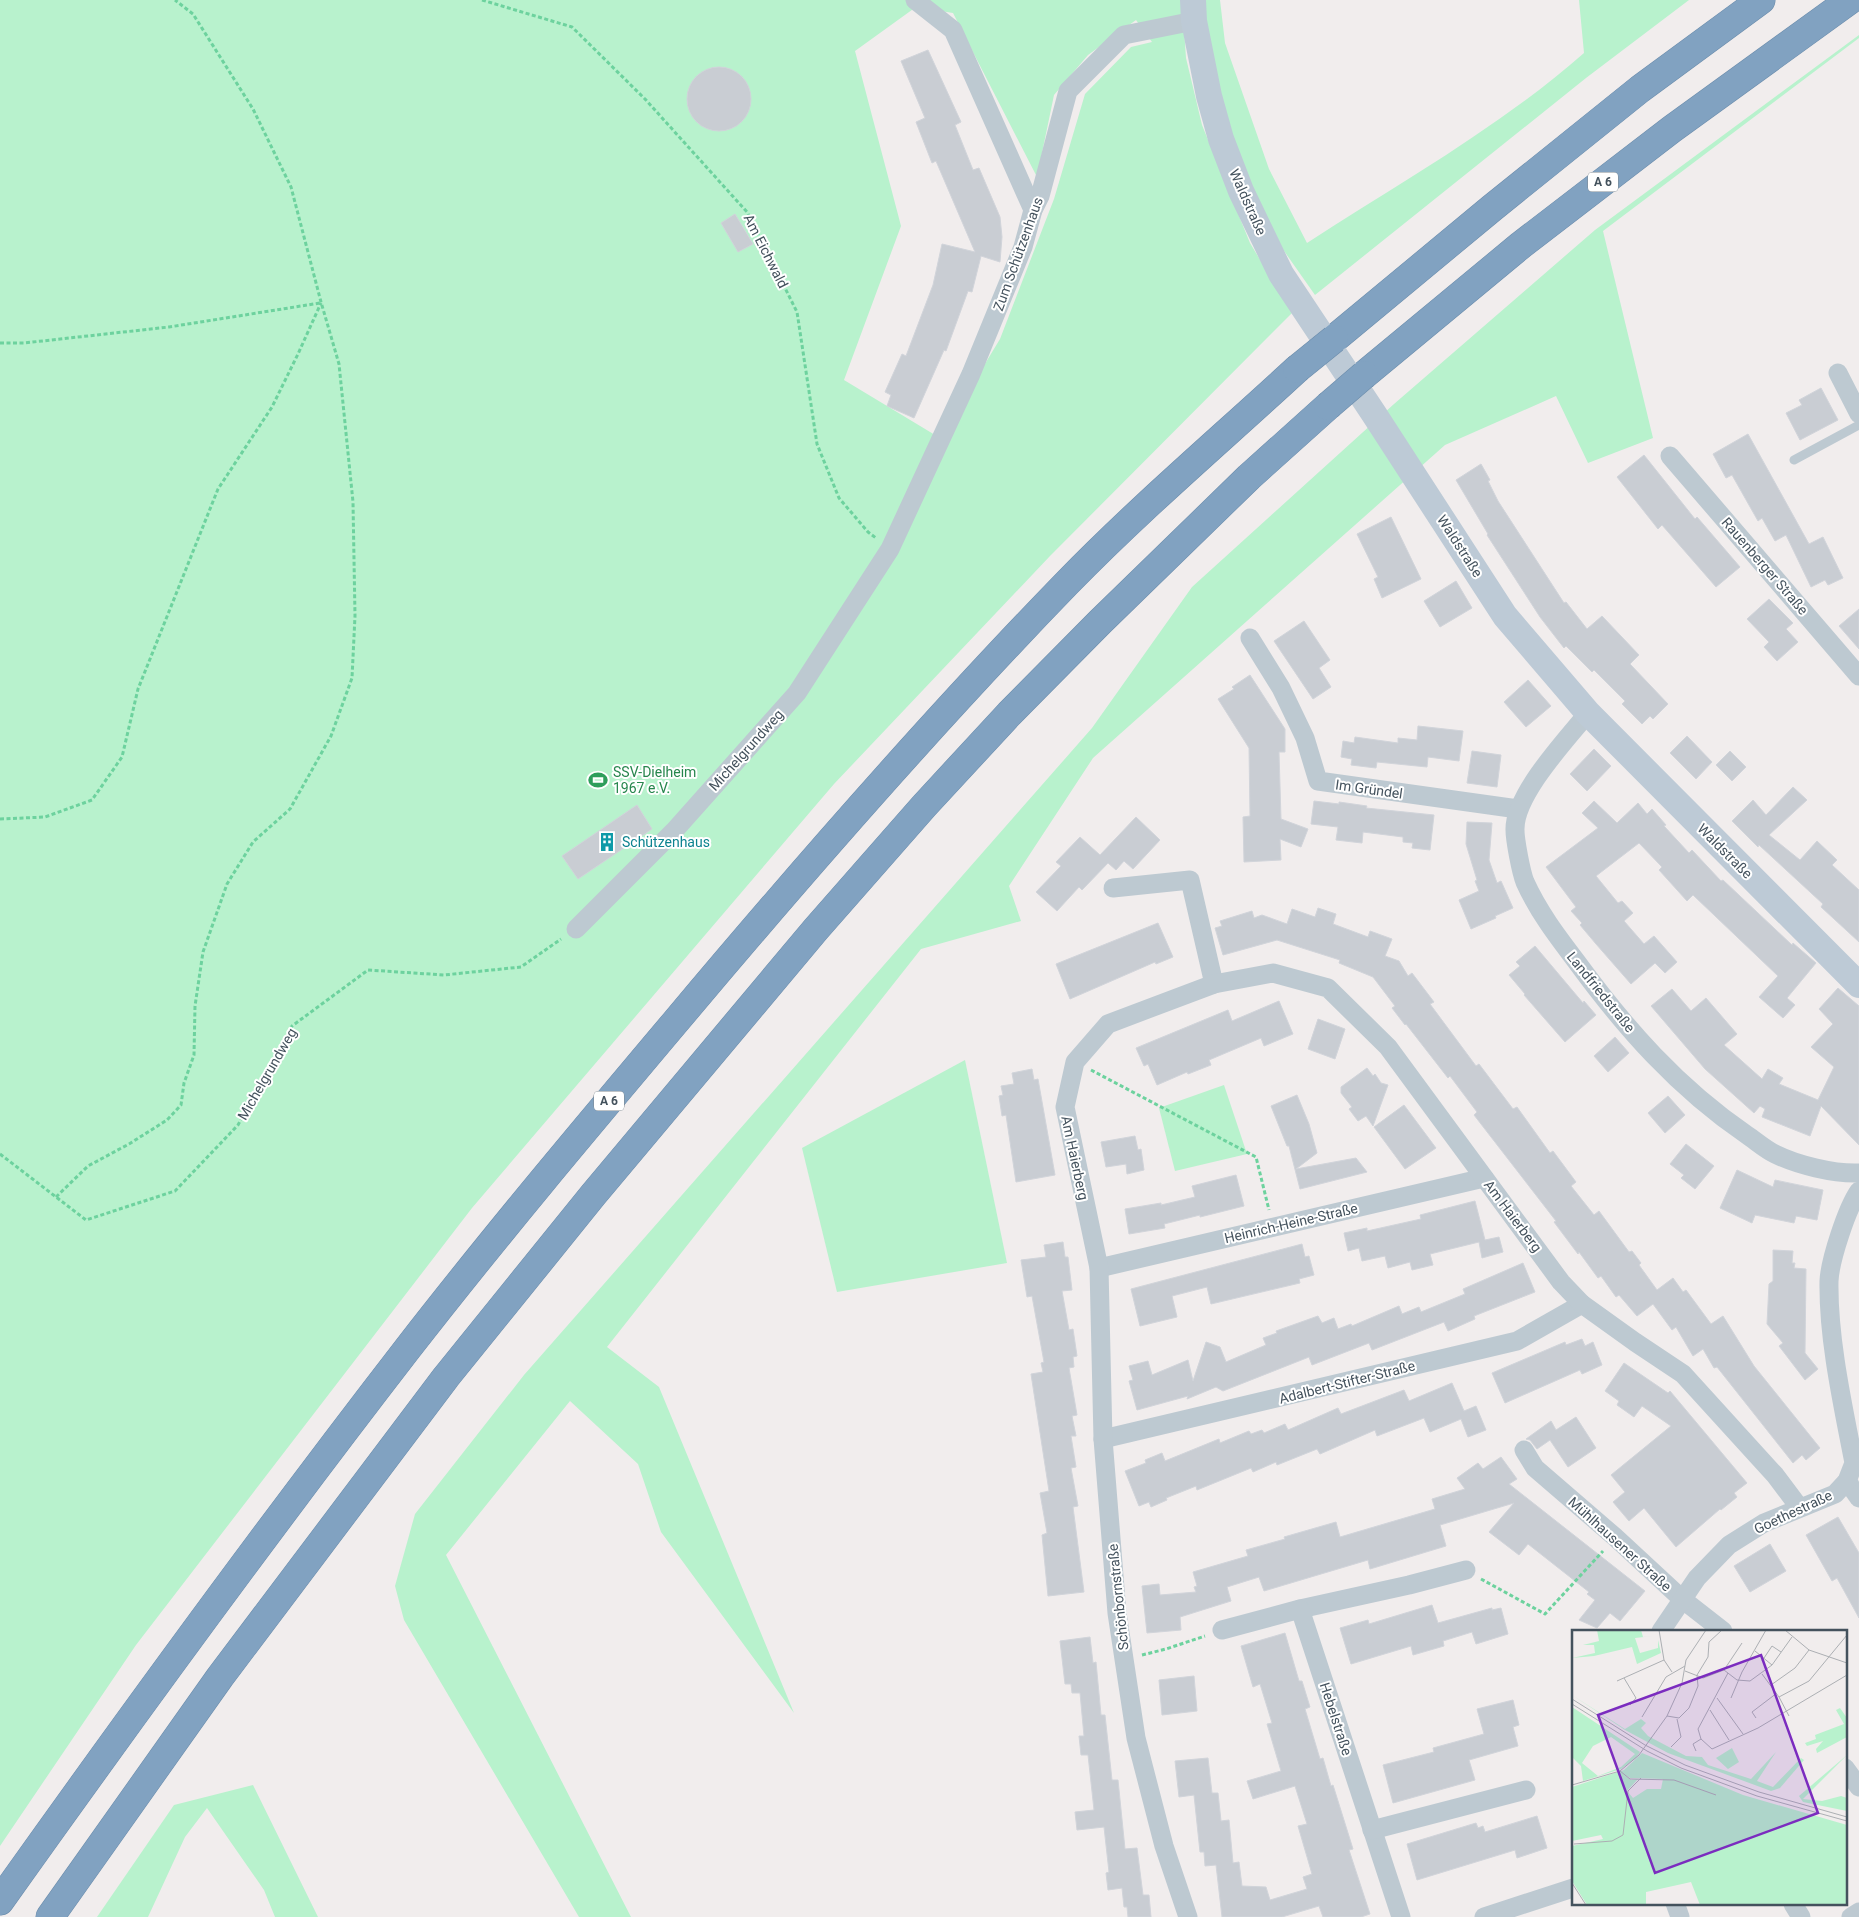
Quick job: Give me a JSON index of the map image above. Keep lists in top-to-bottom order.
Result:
{
  "streets": {
    "highway": ["A 6"],
    "street": [
      "Waldstraße",
      "Zum Schützenhaus",
      "Rauenberger Straße",
      "Michelgrundweg",
      "Im Gründel",
      "Landfriedstraße",
      "Am Haierberg",
      "Heinrich-Heine-Straße",
      "Adalbert-Stifter-Straße",
      "Goethestraße",
      "Mühlhausener Straße",
      "Schönbornstraße",
      "Hebelstraße"
    ],
    "path": ["Am Eichwald"]
  },
  "crossings": [
    ["Waldstraße", "Zum Schützenhaus"],
    ["Waldstraße", "Landfriedstraße"],
    ["Am Eichwald", "Zum Schützenhaus"],
    ["Am Eichwald", "Michelgrundweg"],
    ["Zum Schützenhaus", "Michelgrundweg"],
    ["Im Gründel", "Landfriedstraße"],
    ["Am Haierberg", "Heinrich-Heine-Straße"],
    ["Am Haierberg", "Adalbert-Stifter-Straße"],
    ["Am Haierberg", "Goethestraße"],
    ["Am Haierberg", "Schönbornstraße"],
    ["Heinrich-Heine-Straße", "Schönbornstraße"],
    ["Adalbert-Stifter-Straße", "Schönbornstraße"],
    ["Goethestraße", "Mühlhausener Straße"]
  ],
  "places": {
    "sports": ["SSV-Dielheim 1967 e.V."],
    "building": ["Schützenhaus"]
  }
}
